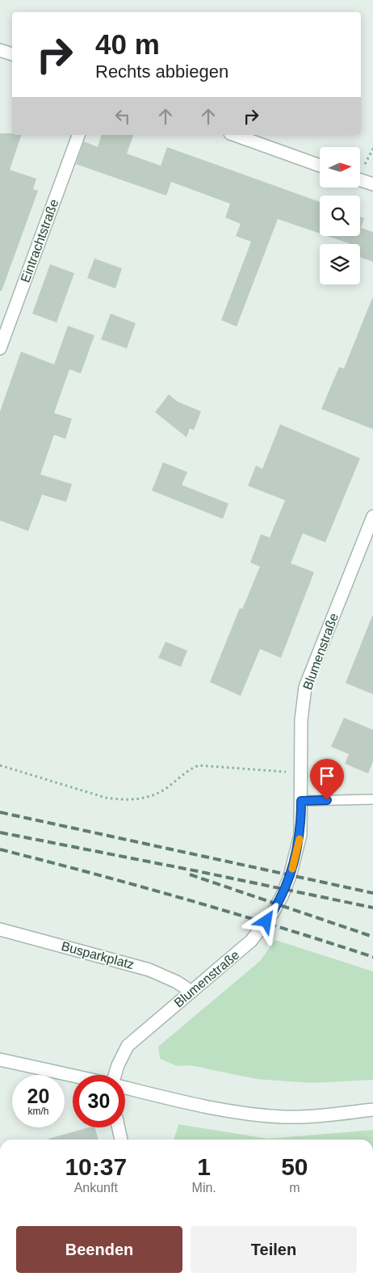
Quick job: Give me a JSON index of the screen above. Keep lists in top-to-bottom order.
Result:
{
  "streets": {
    "street": ["Eintrachtstraße", "Blumenstraße", "Busparkplatz"]
  },
  "crossings": [
    ["Blumenstraße", "Busparkplatz"]
  ],
  "north": "right",
  "page": {
    "turn": ["40 m", "Rechts abbiegen"],
    "speed": "20 km/h",
    "limit": "30",
    "eta": [
      "10:37",
      "Ankunft",
      "1",
      "Min.",
      "50",
      "m"
    ],
    "buttons": ["Beenden", "Teilen"]
  }
}
